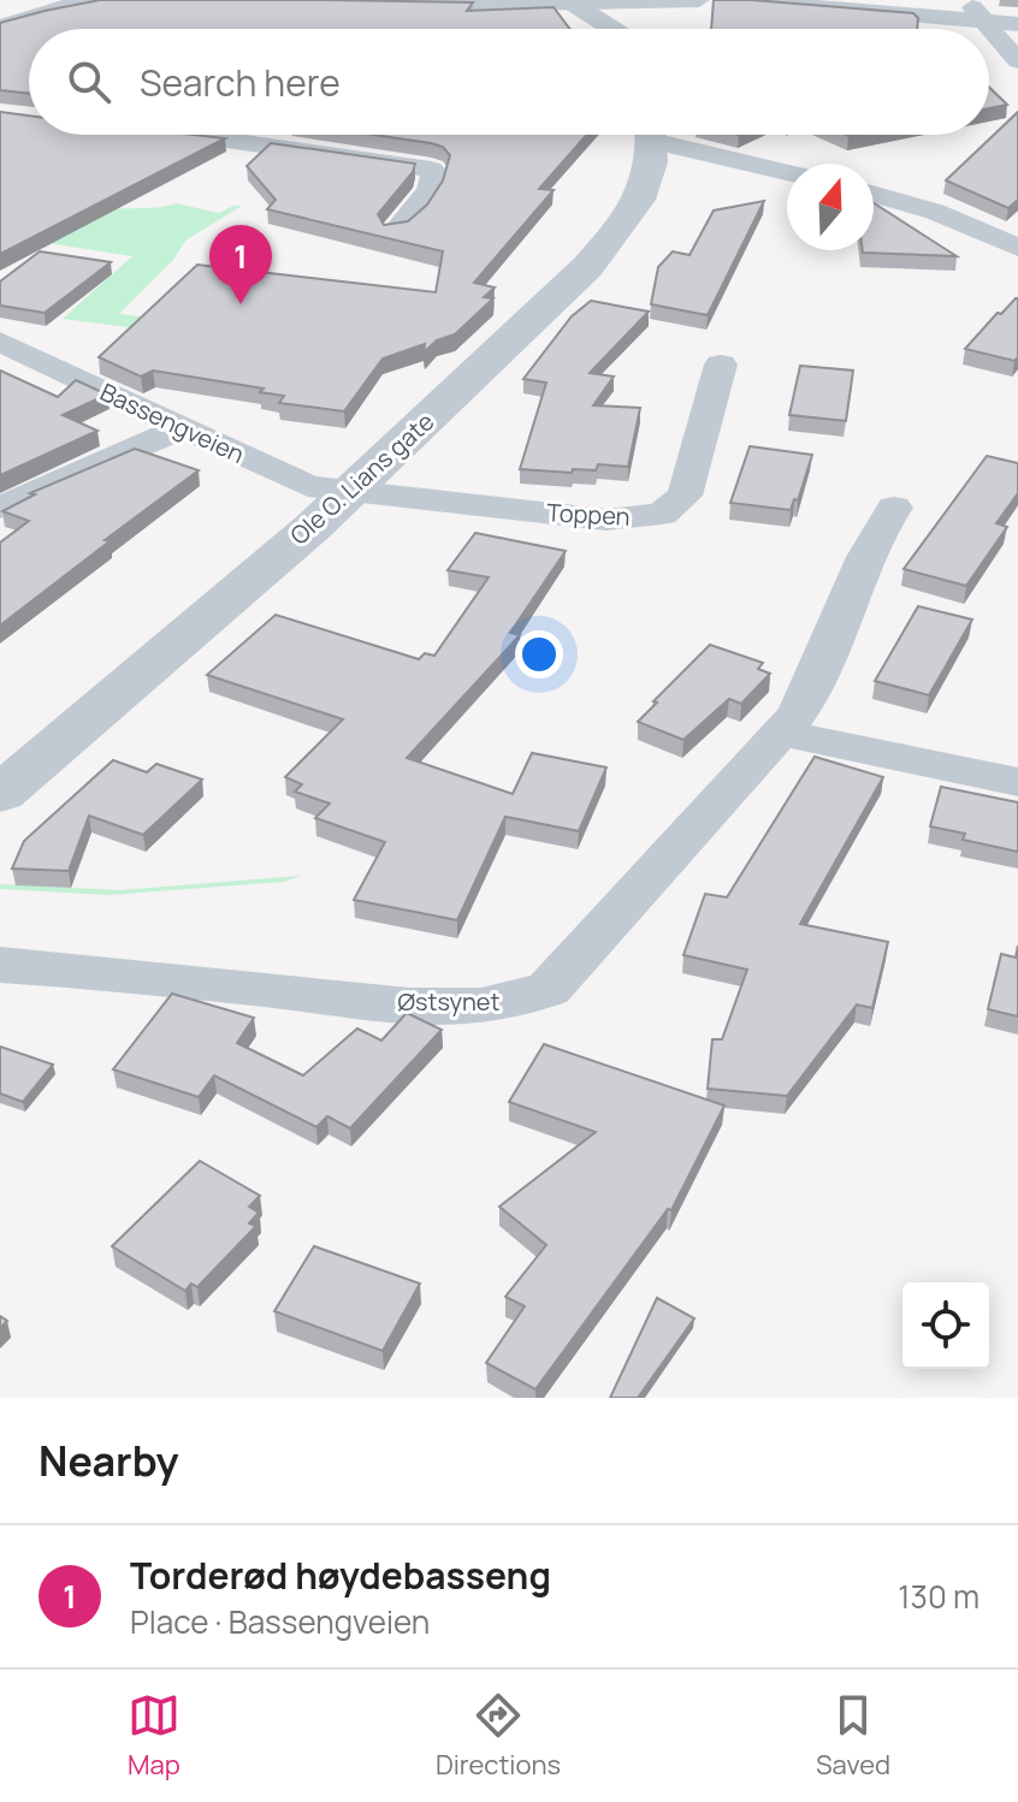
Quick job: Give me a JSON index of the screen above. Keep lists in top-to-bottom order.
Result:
{
  "streets": {
    "street": [
      "Bassengveien",
      "Ole O. Lians gate",
      "Toppen",
      "Østsynet"
    ]
  },
  "crossings": [
    ["Bassengveien", "Ole O. Lians gate"],
    ["Bassengveien", "Toppen"],
    ["Ole O. Lians gate", "Toppen"]
  ],
  "north": "top",
  "page": {
    "search": "Search here",
    "pins": "1",
    "heading": "Nearby",
    "list": [
      {
        "mark": "1",
        "name": "Torderød høydebasseng",
        "note": "Place · Bassengveien",
        "value": "130 m"
      }
    ],
    "nav": ["Map", "Directions", "Saved"]
  }
}
